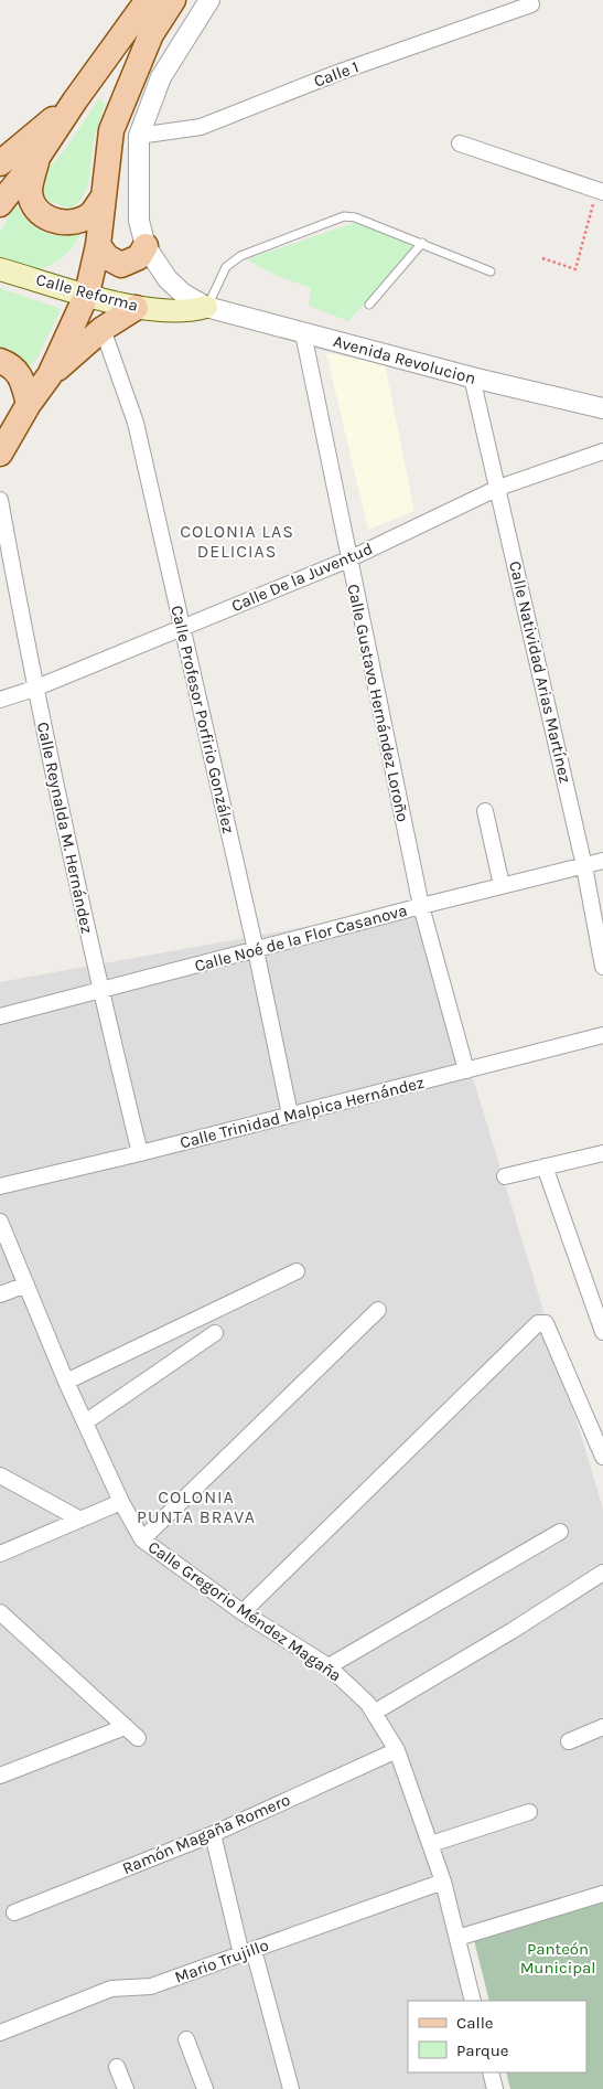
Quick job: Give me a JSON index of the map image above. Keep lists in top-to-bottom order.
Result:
{
  "streets": {
    "main road": ["Calle Reforma"],
    "street": [
      "Calle 1",
      "Avenida Revolucion",
      "Calle De la Juventud",
      "Calle Natividad Arias Martínez",
      "Calle Gustavo Hernández Loroño",
      "Calle Profesor Porfirio González",
      "Calle Reynalda M. Hernández",
      "Calle Noé de la Flor Casanova",
      "Calle Trinidad Malpica Hernández",
      "Calle Gregorio Méndez Magaña",
      "Ramón Magaña Romero",
      "Mario Trujillo"
    ]
  },
  "crossings": [
    ["Calle 1", "Avenida Revolucion"],
    ["Calle Reforma", "Avenida Revolucion"],
    ["Avenida Revolucion", "Calle Natividad Arias Martínez"],
    ["Avenida Revolucion", "Calle Gustavo Hernández Loroño"],
    ["Calle De la Juventud", "Calle Natividad Arias Martínez"],
    ["Calle De la Juventud", "Calle Gustavo Hernández Loroño"],
    ["Calle De la Juventud", "Calle Profesor Porfirio González"],
    ["Calle De la Juventud", "Calle Reynalda M. Hernández"],
    ["Calle Natividad Arias Martínez", "Calle Noé de la Flor Casanova"],
    ["Calle Gustavo Hernández Loroño", "Calle Noé de la Flor Casanova"],
    ["Calle Gustavo Hernández Loroño", "Calle Trinidad Malpica Hernández"],
    ["Calle Profesor Porfirio González", "Calle Noé de la Flor Casanova"],
    ["Calle Profesor Porfirio González", "Calle Trinidad Malpica Hernández"],
    ["Calle Reynalda M. Hernández", "Calle Noé de la Flor Casanova"],
    ["Calle Reynalda M. Hernández", "Calle Trinidad Malpica Hernández"],
    ["Calle Gregorio Méndez Magaña", "Ramón Magaña Romero"],
    ["Calle Gregorio Méndez Magaña", "Mario Trujillo"]
  ],
  "districts": ["COLONIA LAS DELICIAS", "COLONIA PUNTA BRAVA"],
  "parks": ["Panteón Municipal"],
  "legend": ["Calle", "Parque"]
}
